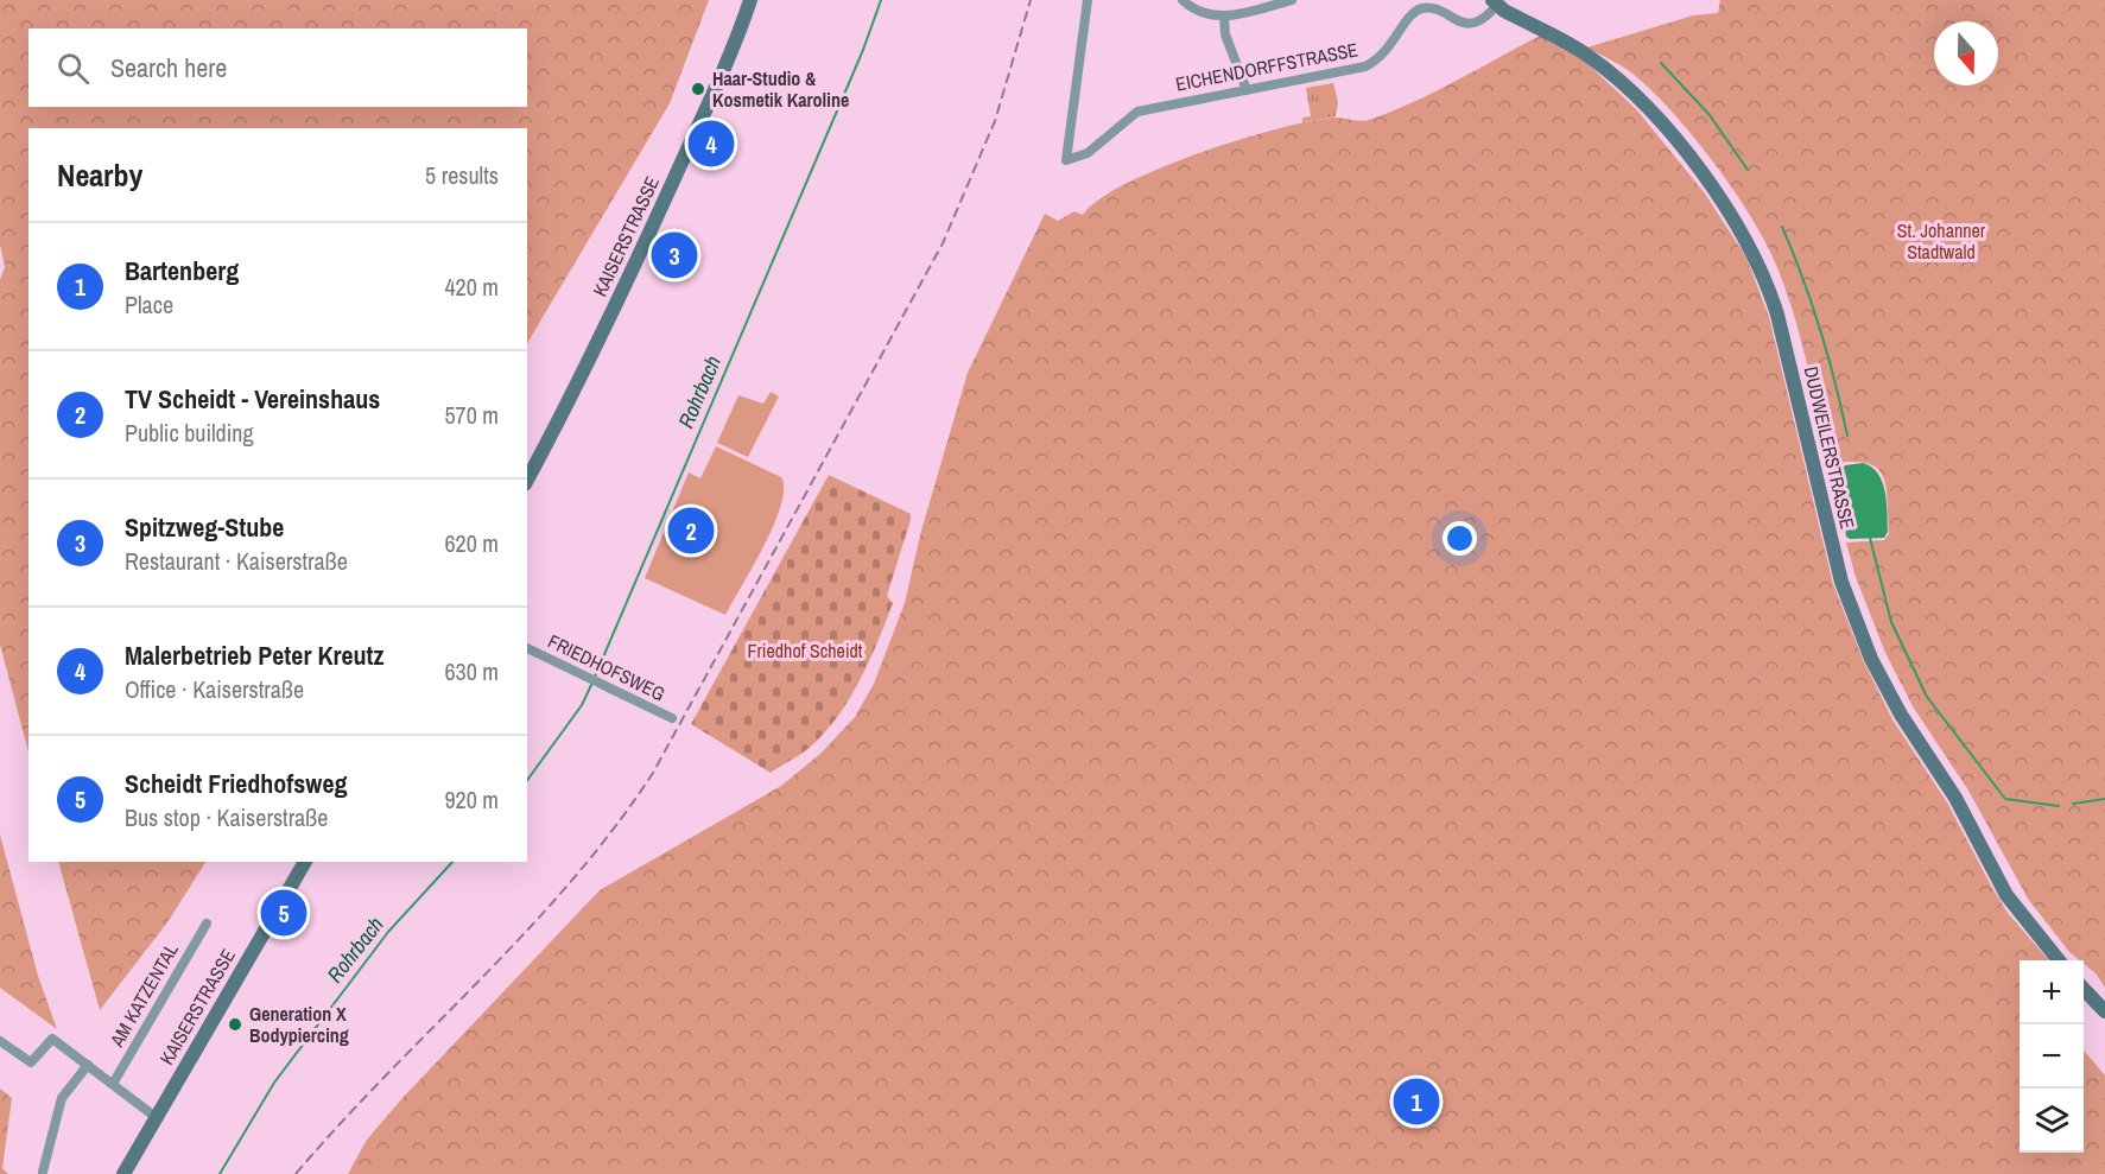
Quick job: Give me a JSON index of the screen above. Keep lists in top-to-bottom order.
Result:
{
  "streets": {
    "street": [
      "EICHENDORFFSTRASSE",
      "KAISERSTRASSE",
      "DUDWEILERSTRASSE",
      "FRIEDHOFSWEG",
      "AM KATZENTAL"
    ]
  },
  "crossings": [
    ["EICHENDORFFSTRASSE", "DUDWEILERSTRASSE"]
  ],
  "water": ["Rohrbach"],
  "parks": ["St. Johanner Stadtwald", "Friedhof Scheidt"],
  "places": ["Haar-Studio & Kosmetik Karoline", "Generation X Bodypiercing"],
  "north": "bottom",
  "page": {
    "search": "Search here",
    "pins": [
      "4",
      "3",
      "2",
      "5",
      "1"
    ],
    "heading": ["Nearby", "5 results"],
    "list": [
      {
        "mark": "1",
        "name": "Bartenberg",
        "note": "Place",
        "value": "420 m"
      },
      {
        "mark": "2",
        "name": "TV Scheidt - Vereinshaus",
        "note": "Public building",
        "value": "570 m"
      },
      {
        "mark": "3",
        "name": "Spitzweg-Stube",
        "note": "Restaurant · Kaiserstraße",
        "value": "620 m"
      },
      {
        "mark": "4",
        "name": "Malerbetrieb Peter Kreutz",
        "note": "Office · Kaiserstraße",
        "value": "630 m"
      },
      {
        "mark": "5",
        "name": "Scheidt Friedhofsweg",
        "note": "Bus stop · Kaiserstraße",
        "value": "920 m"
      }
    ],
    "map_buttons": ["+", "−"]
  }
}
